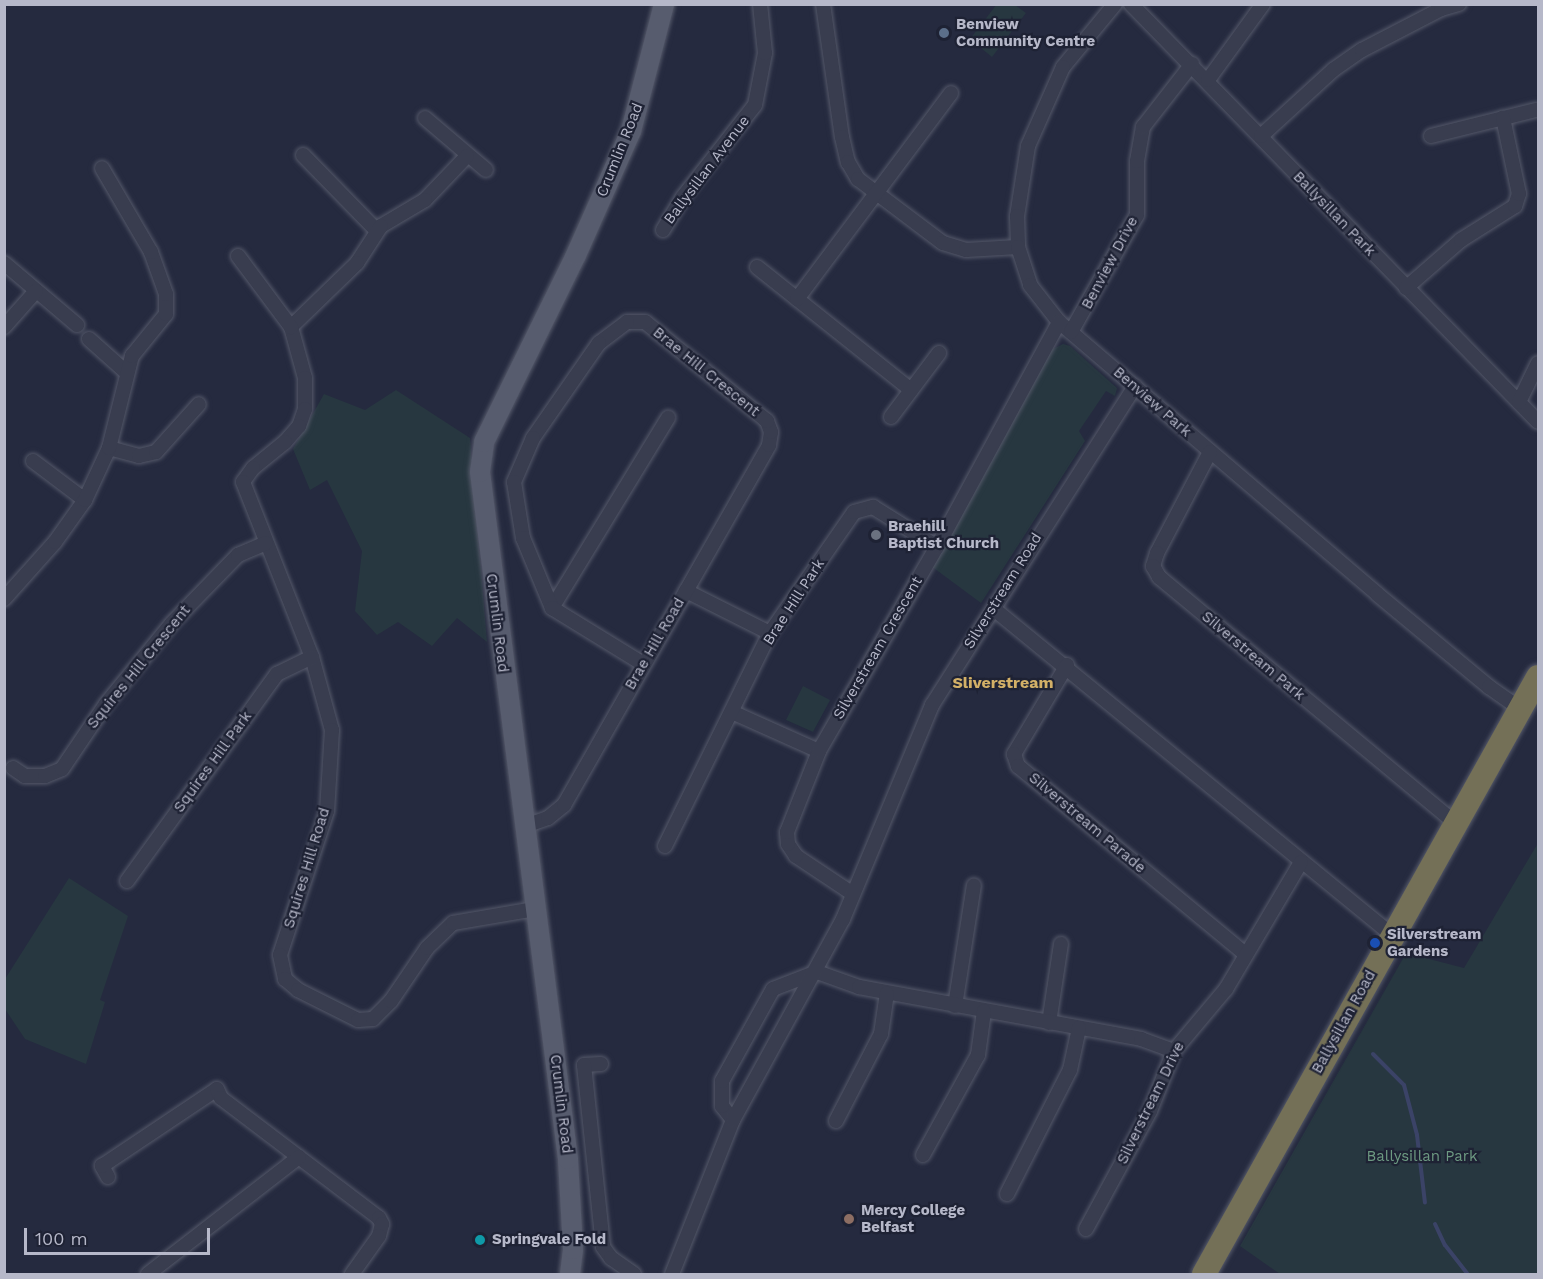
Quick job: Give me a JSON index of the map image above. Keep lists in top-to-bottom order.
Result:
{
  "streets": {
    "highway": ["Ballysillan Road"],
    "main road": ["Crumlin Road"],
    "street": [
      "Ballysillan Avenue",
      "Ballysillan Park",
      "Benview Drive",
      "Brae Hill Crescent",
      "Benview Park",
      "Silverstream Road",
      "Brae Hill Park",
      "Brae Hill Road",
      "Silverstream Crescent",
      "Silverstream Park",
      "Squires Hill Crescent",
      "Squires Hill Park",
      "Silverstream Parade",
      "Squires Hill Road",
      "Silverstream Drive"
    ]
  },
  "crossings": [
    ["Crumlin Road", "Brae Hill Road"],
    ["Crumlin Road", "Squires Hill Road"],
    ["Ballysillan Park", "Benview Drive"],
    ["Benview Drive", "Benview Park"],
    ["Brae Hill Crescent", "Brae Hill Road"],
    ["Benview Park", "Silverstream Road"],
    ["Benview Park", "Silverstream Crescent"],
    ["Benview Park", "Silverstream Park"],
    ["Benview Park", "Ballysillan Road"],
    ["Silverstream Road", "Silverstream Crescent"],
    ["Brae Hill Park", "Silverstream Crescent"],
    ["Silverstream Park", "Ballysillan Road"],
    ["Squires Hill Crescent", "Squires Hill Road"],
    ["Squires Hill Park", "Squires Hill Road"],
    ["Silverstream Parade", "Silverstream Drive"]
  ],
  "districts": ["Sliverstream"],
  "parks": ["Ballysillan Park"],
  "places": [
    "Benview Community Centre",
    "Braehill Baptist Church",
    "Silverstream Gardens",
    "Mercy College Belfast",
    "Springvale Fold"
  ],
  "scale_bar": "100 m"
}
